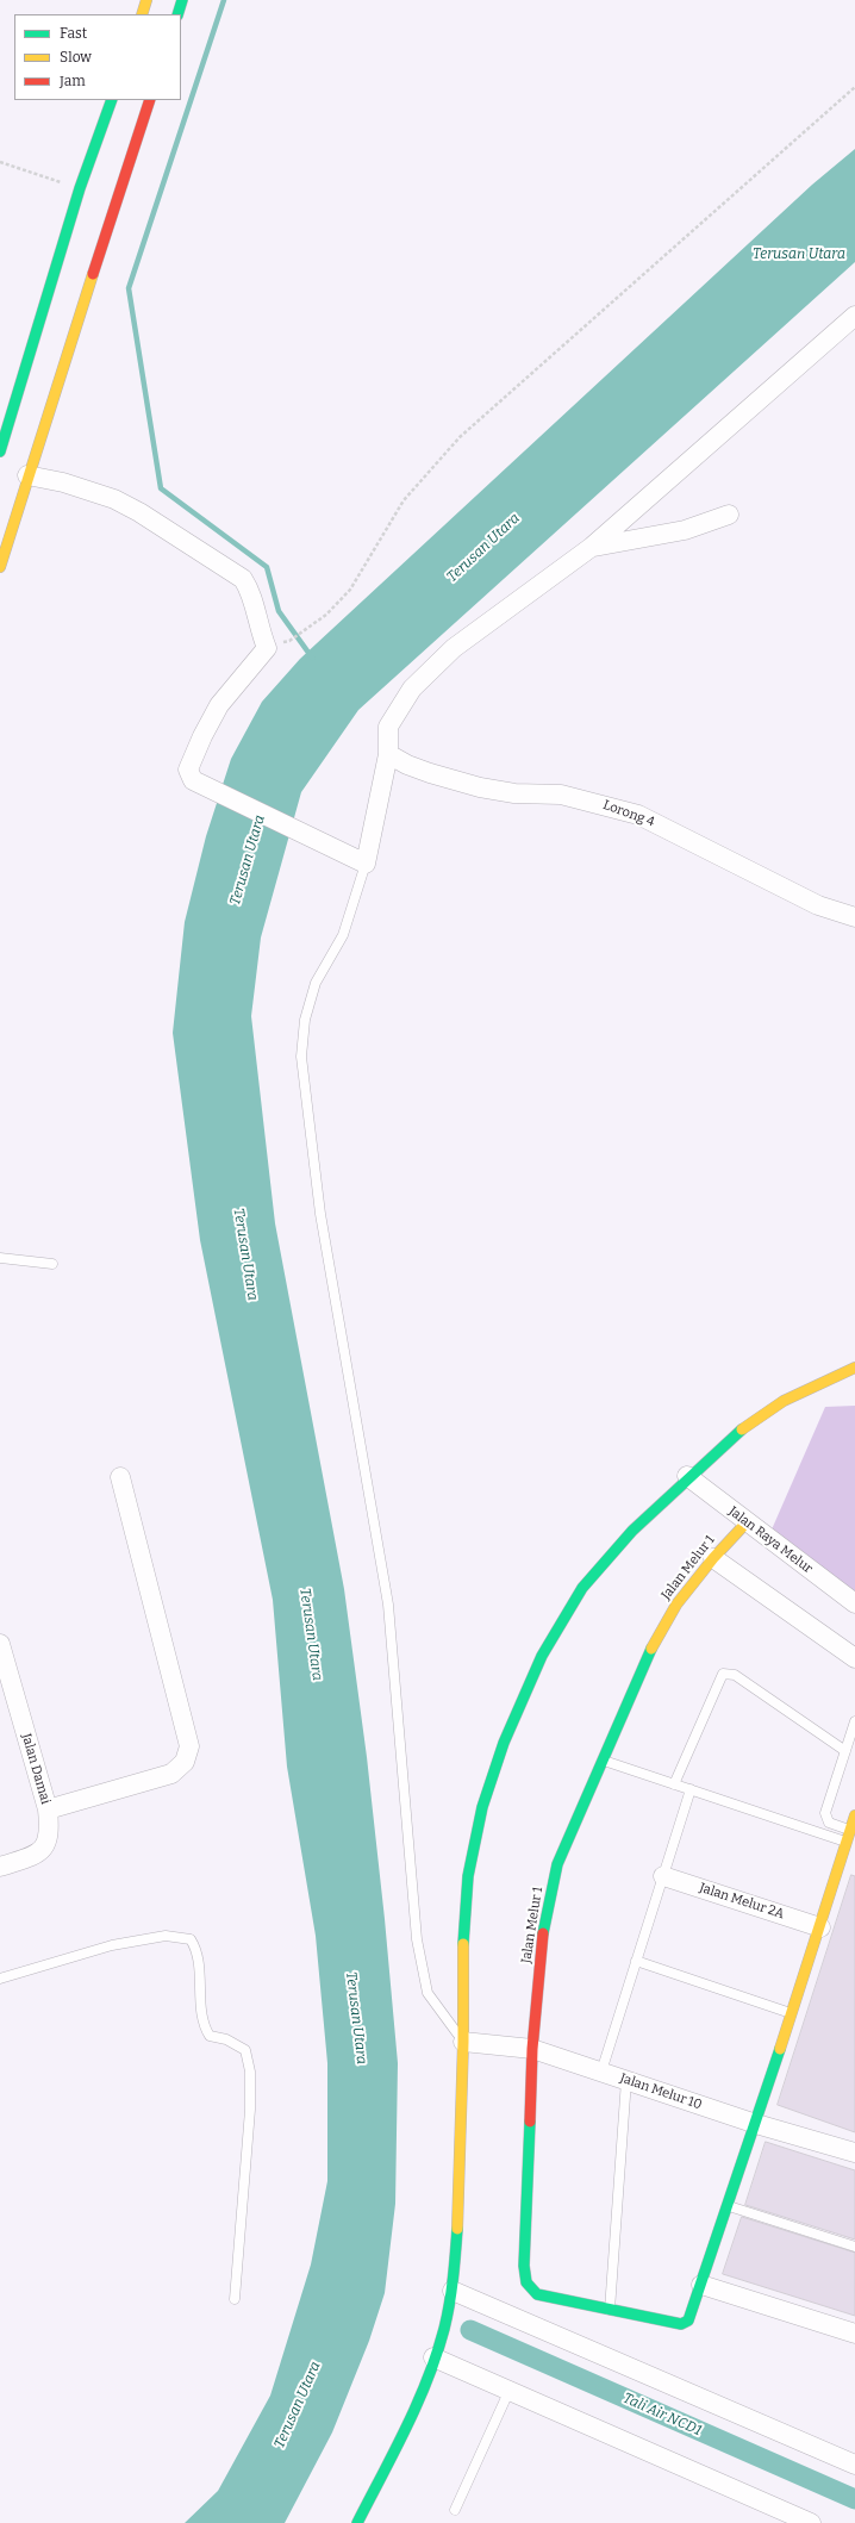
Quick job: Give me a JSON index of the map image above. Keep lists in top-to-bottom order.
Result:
{
  "streets": {
    "street": [
      "Lorong 4",
      "Jalan Raya Melur",
      "Jalan Melur 1",
      "Jalan Damai",
      "Jalan Melur 2A",
      "Jalan Melur 10"
    ]
  },
  "crossings": [
    ["Jalan Raya Melur", "Jalan Melur 1"],
    ["Jalan Melur 1", "Jalan Melur 10"]
  ],
  "water": ["Terusan Utara", "Tali Air NCD1"],
  "legend": ["Fast", "Slow", "Jam"]
}
